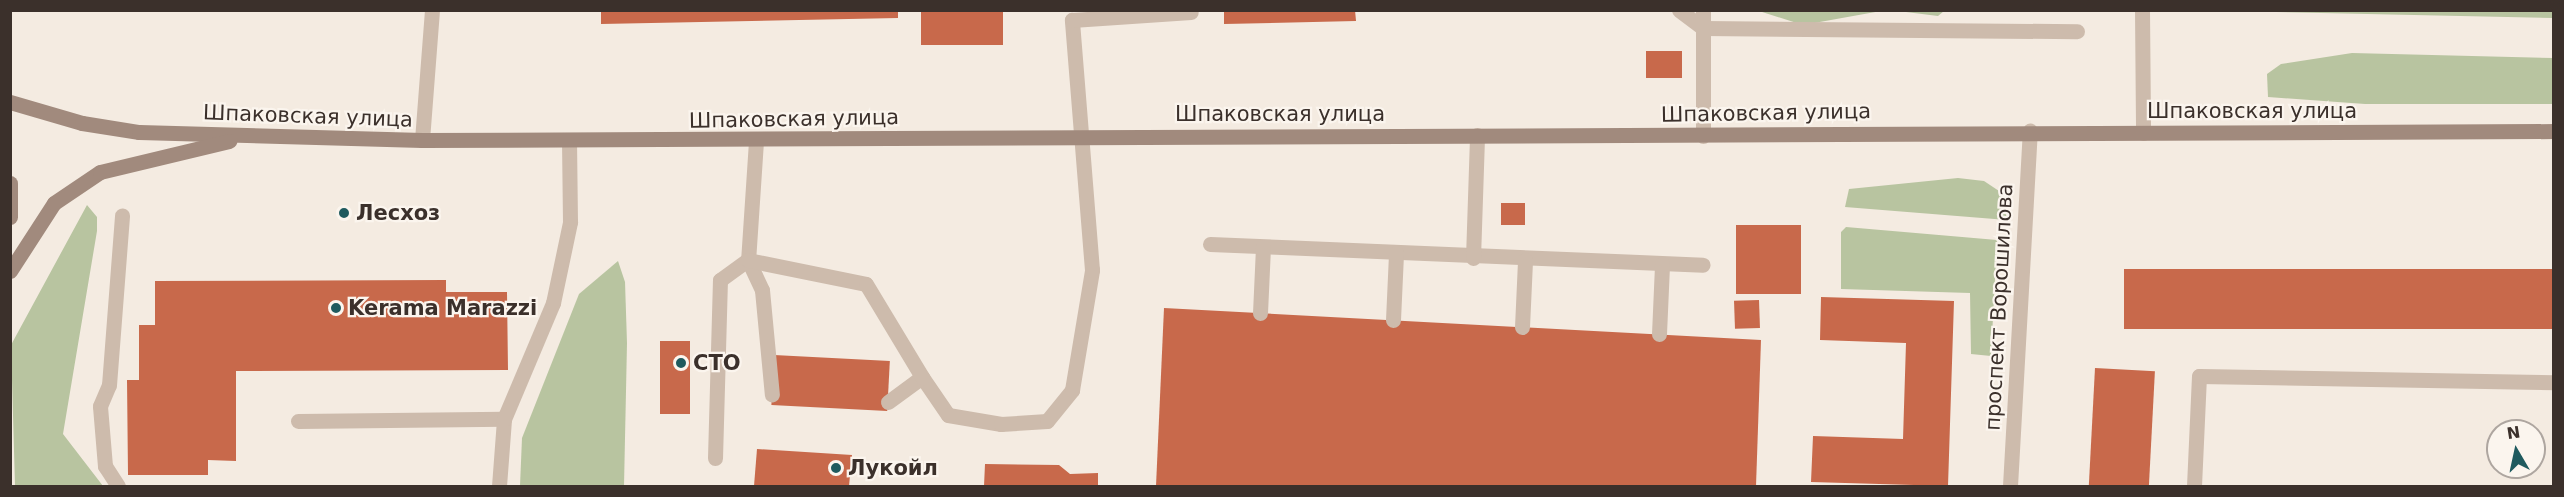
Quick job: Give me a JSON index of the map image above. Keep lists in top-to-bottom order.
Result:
{
  "streets": {
    "main road": ["Шпаковская улица"],
    "street": ["проспект Ворошилова"]
  },
  "crossings": [
    ["Шпаковская улица", "проспект Ворошилова"]
  ],
  "places": [
    "Лесхоз",
    "Kerama Marazzi",
    "СТО",
    "Лукойл"
  ],
  "north": "top"
}
